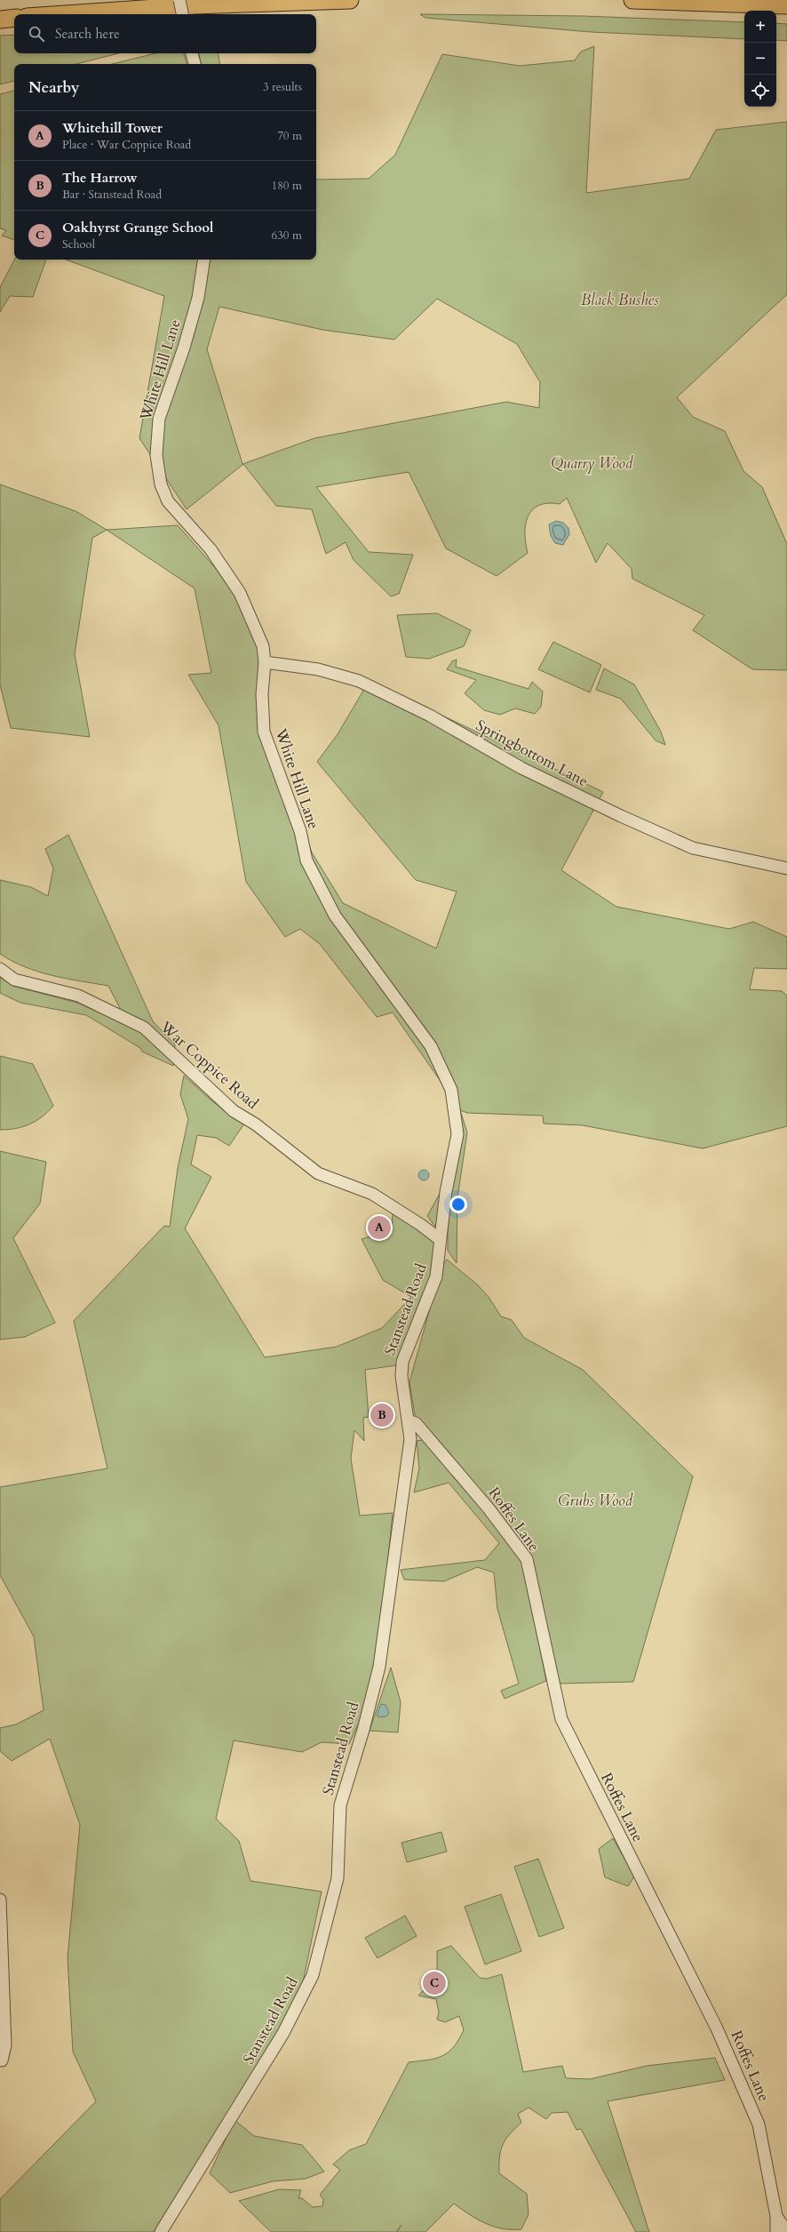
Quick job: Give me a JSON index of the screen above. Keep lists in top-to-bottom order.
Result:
{
  "streets": {
    "street": [
      "White Hill Lane",
      "Springbottom Lane",
      "War Coppice Road",
      "Stanstead Road",
      "Roffes Lane"
    ]
  },
  "crossings": [
    ["White Hill Lane", "Springbottom Lane"],
    ["White Hill Lane", "War Coppice Road"],
    ["White Hill Lane", "Stanstead Road"],
    ["War Coppice Road", "Stanstead Road"],
    ["Stanstead Road", "Roffes Lane"]
  ],
  "parks": ["Black Bushes", "Quarry Wood", "Grubs Wood"],
  "page": {
    "map_buttons": ["+", "−"],
    "search": "Search here",
    "heading": ["Nearby", "3 results"],
    "list": [
      {
        "mark": "A",
        "name": "Whitehill Tower",
        "note": "Place · War Coppice Road",
        "value": "70 m"
      },
      {
        "mark": "B",
        "name": "The Harrow",
        "note": "Bar · Stanstead Road",
        "value": "180 m"
      },
      {
        "mark": "C",
        "name": "Oakhyrst Grange School",
        "note": "School",
        "value": "630 m"
      }
    ],
    "pins": ["A", "B", "C"]
  }
}
